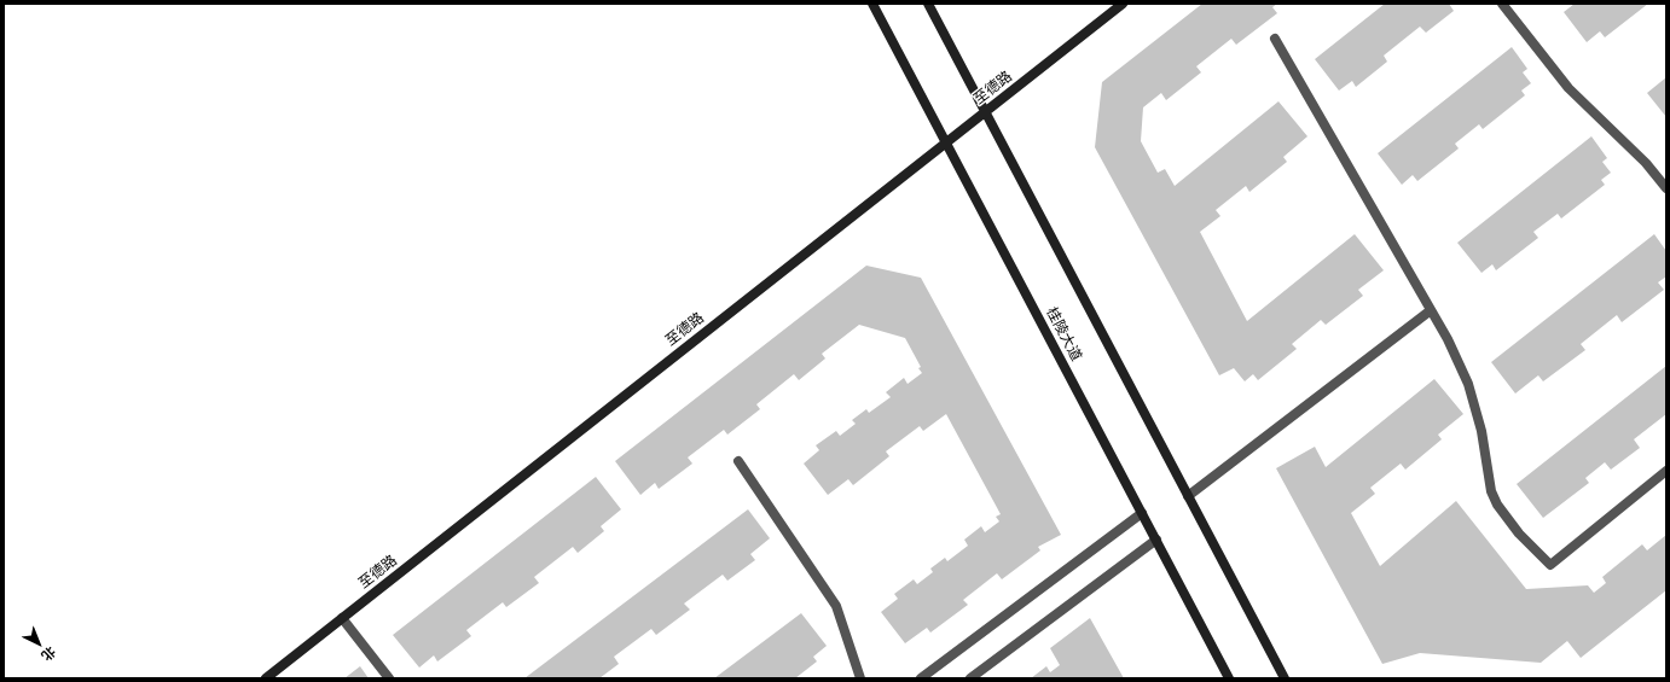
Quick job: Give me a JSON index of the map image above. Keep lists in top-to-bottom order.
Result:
{
  "streets": {
    "main road": ["至德路", "桂陵大道"]
  },
  "crossings": [
    ["至德路", "桂陵大道"]
  ],
  "north": "bottom right"
}
